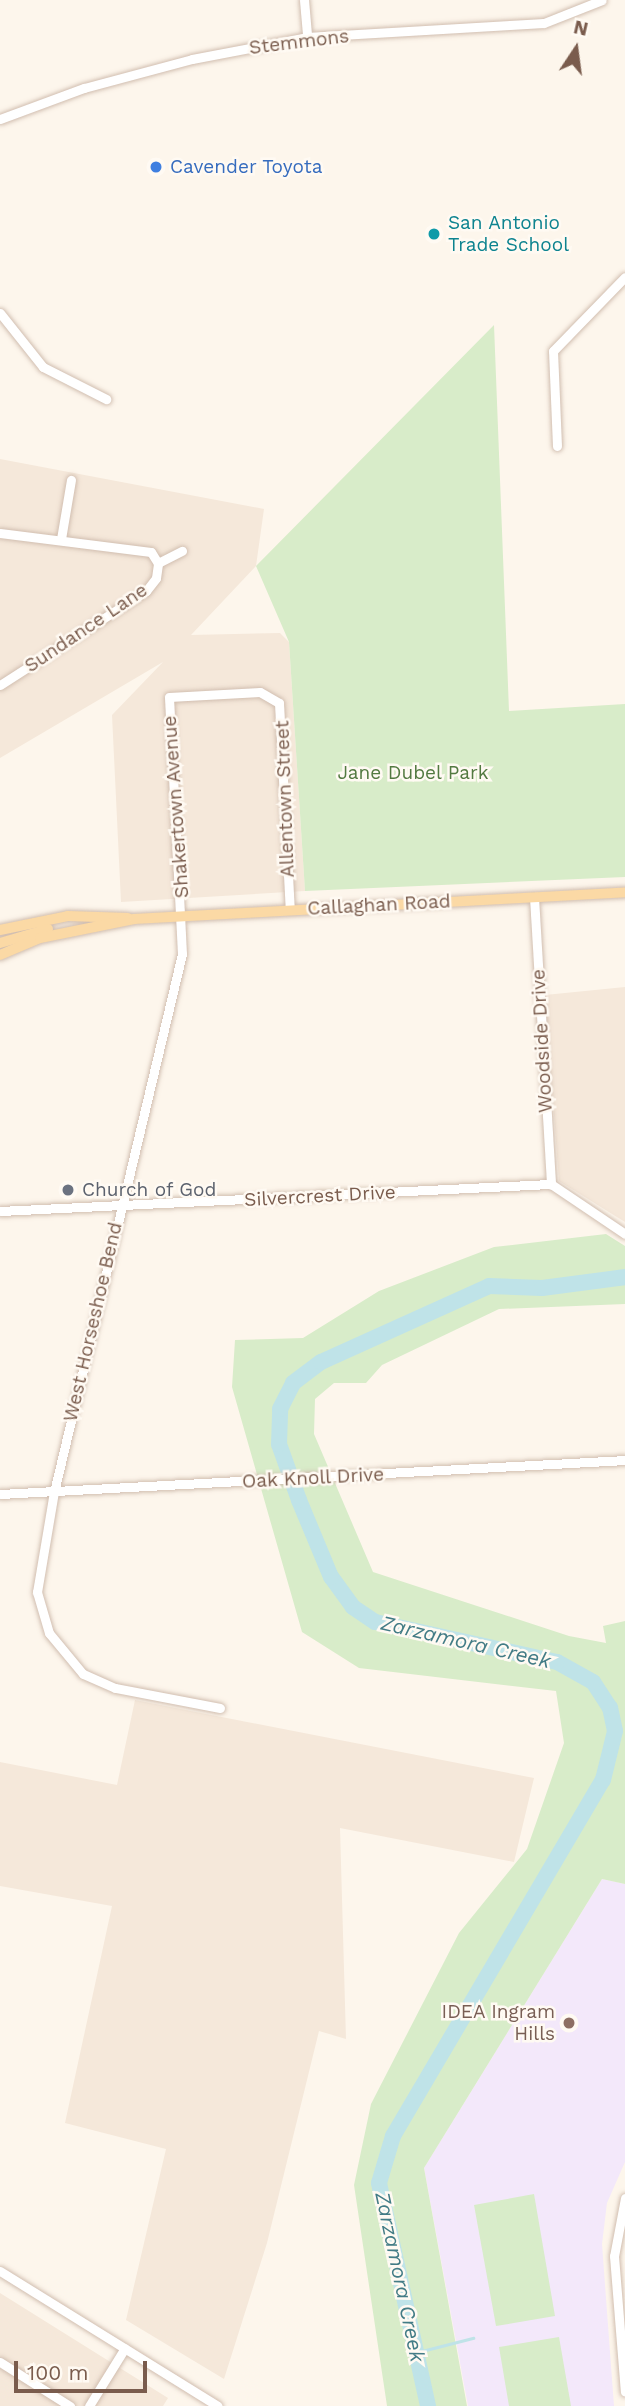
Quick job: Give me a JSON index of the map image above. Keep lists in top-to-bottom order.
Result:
{
  "streets": {
    "main road": ["Callaghan Road"],
    "street": [
      "Stemmons",
      "Sundance Lane",
      "Allentown Street",
      "Shakertown Avenue",
      "Woodside Drive",
      "Silvercrest Drive",
      "West Horseshoe Bend",
      "Oak Knoll Drive"
    ]
  },
  "crossings": [
    ["Allentown Street", "Shakertown Avenue"],
    ["Allentown Street", "Callaghan Road"],
    ["Shakertown Avenue", "Callaghan Road"],
    ["Shakertown Avenue", "West Horseshoe Bend"],
    ["Callaghan Road", "Woodside Drive"],
    ["Callaghan Road", "West Horseshoe Bend"],
    ["Woodside Drive", "Silvercrest Drive"],
    ["Silvercrest Drive", "West Horseshoe Bend"],
    ["West Horseshoe Bend", "Oak Knoll Drive"]
  ],
  "water": ["Zarzamora Creek"],
  "parks": ["Jane Dubel Park"],
  "places": [
    "Cavender Toyota",
    "San Antonio Trade School",
    "Church of God",
    "IDEA Ingram Hills"
  ],
  "scale_bar": "100 m",
  "north": "top"
}
